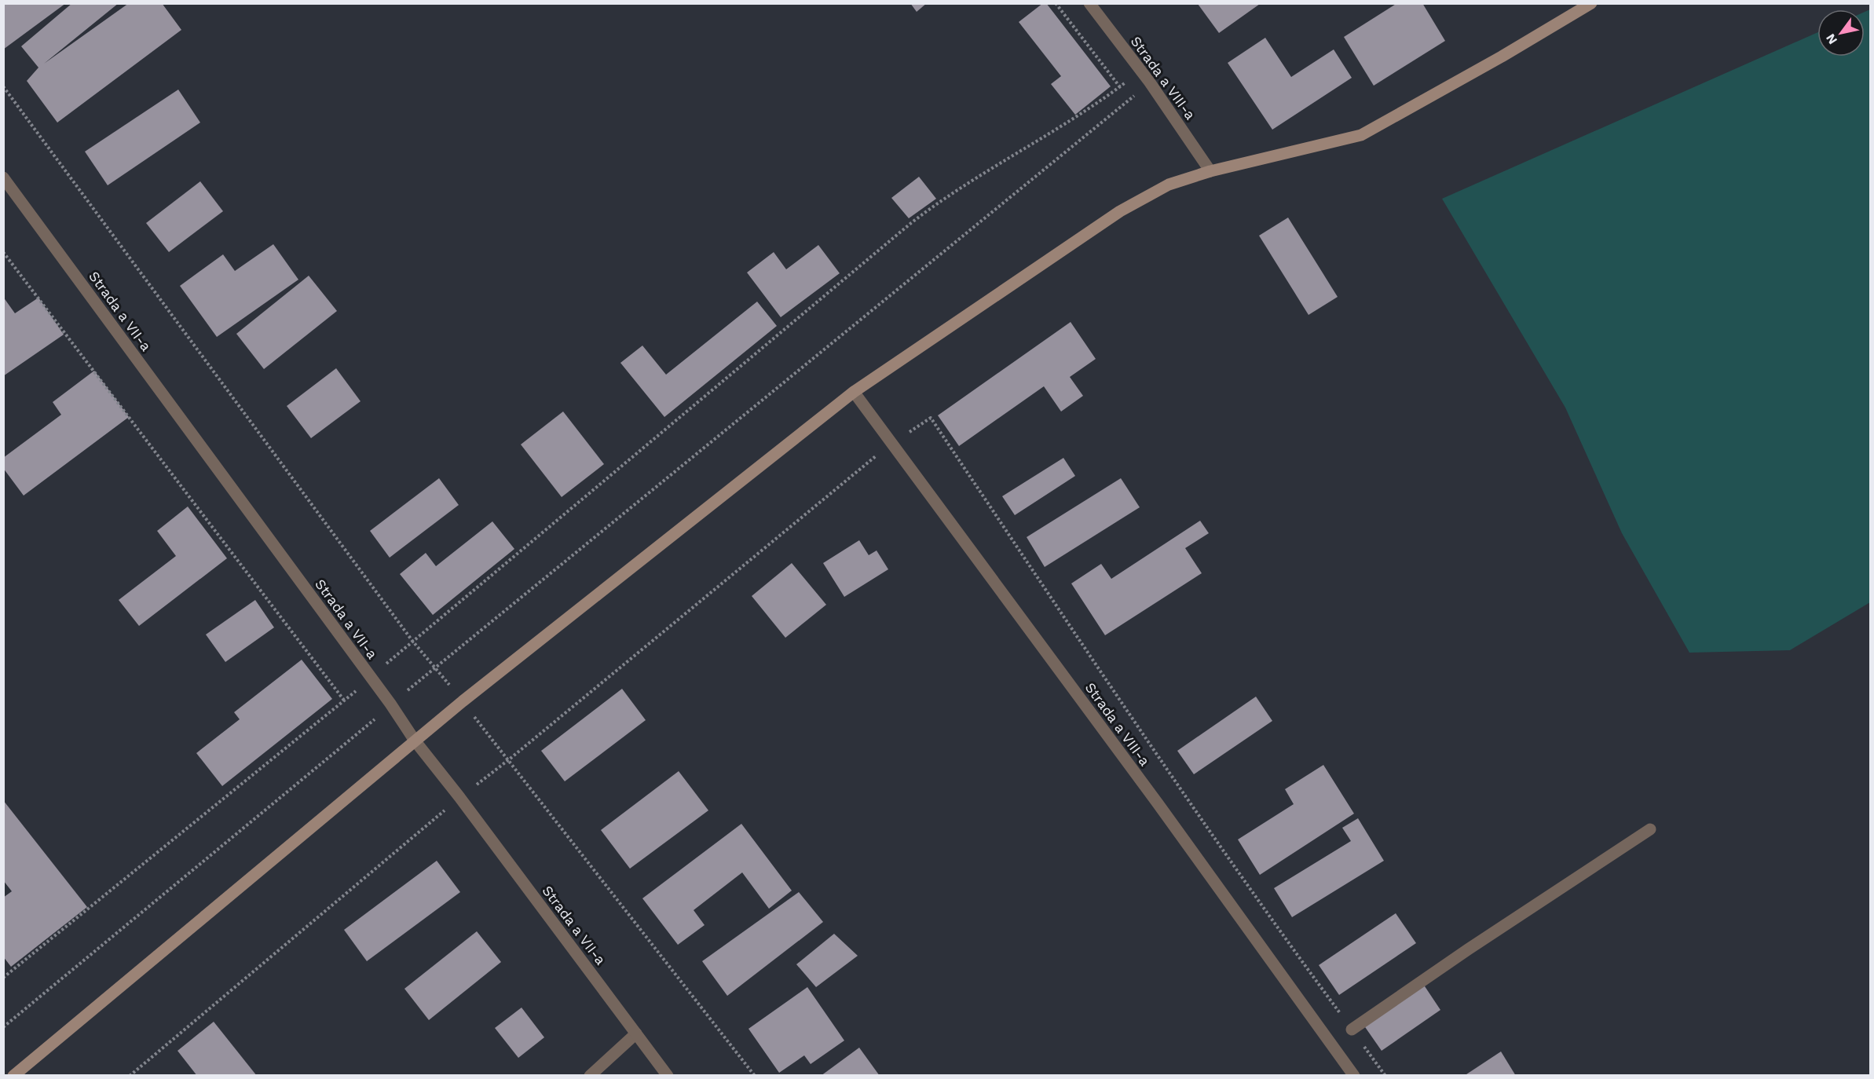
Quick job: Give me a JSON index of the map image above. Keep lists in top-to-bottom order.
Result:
{
  "streets": {
    "street": ["Strada a VIII-a", "Strada a VII-a"]
  },
  "north": "bottom left"
}
